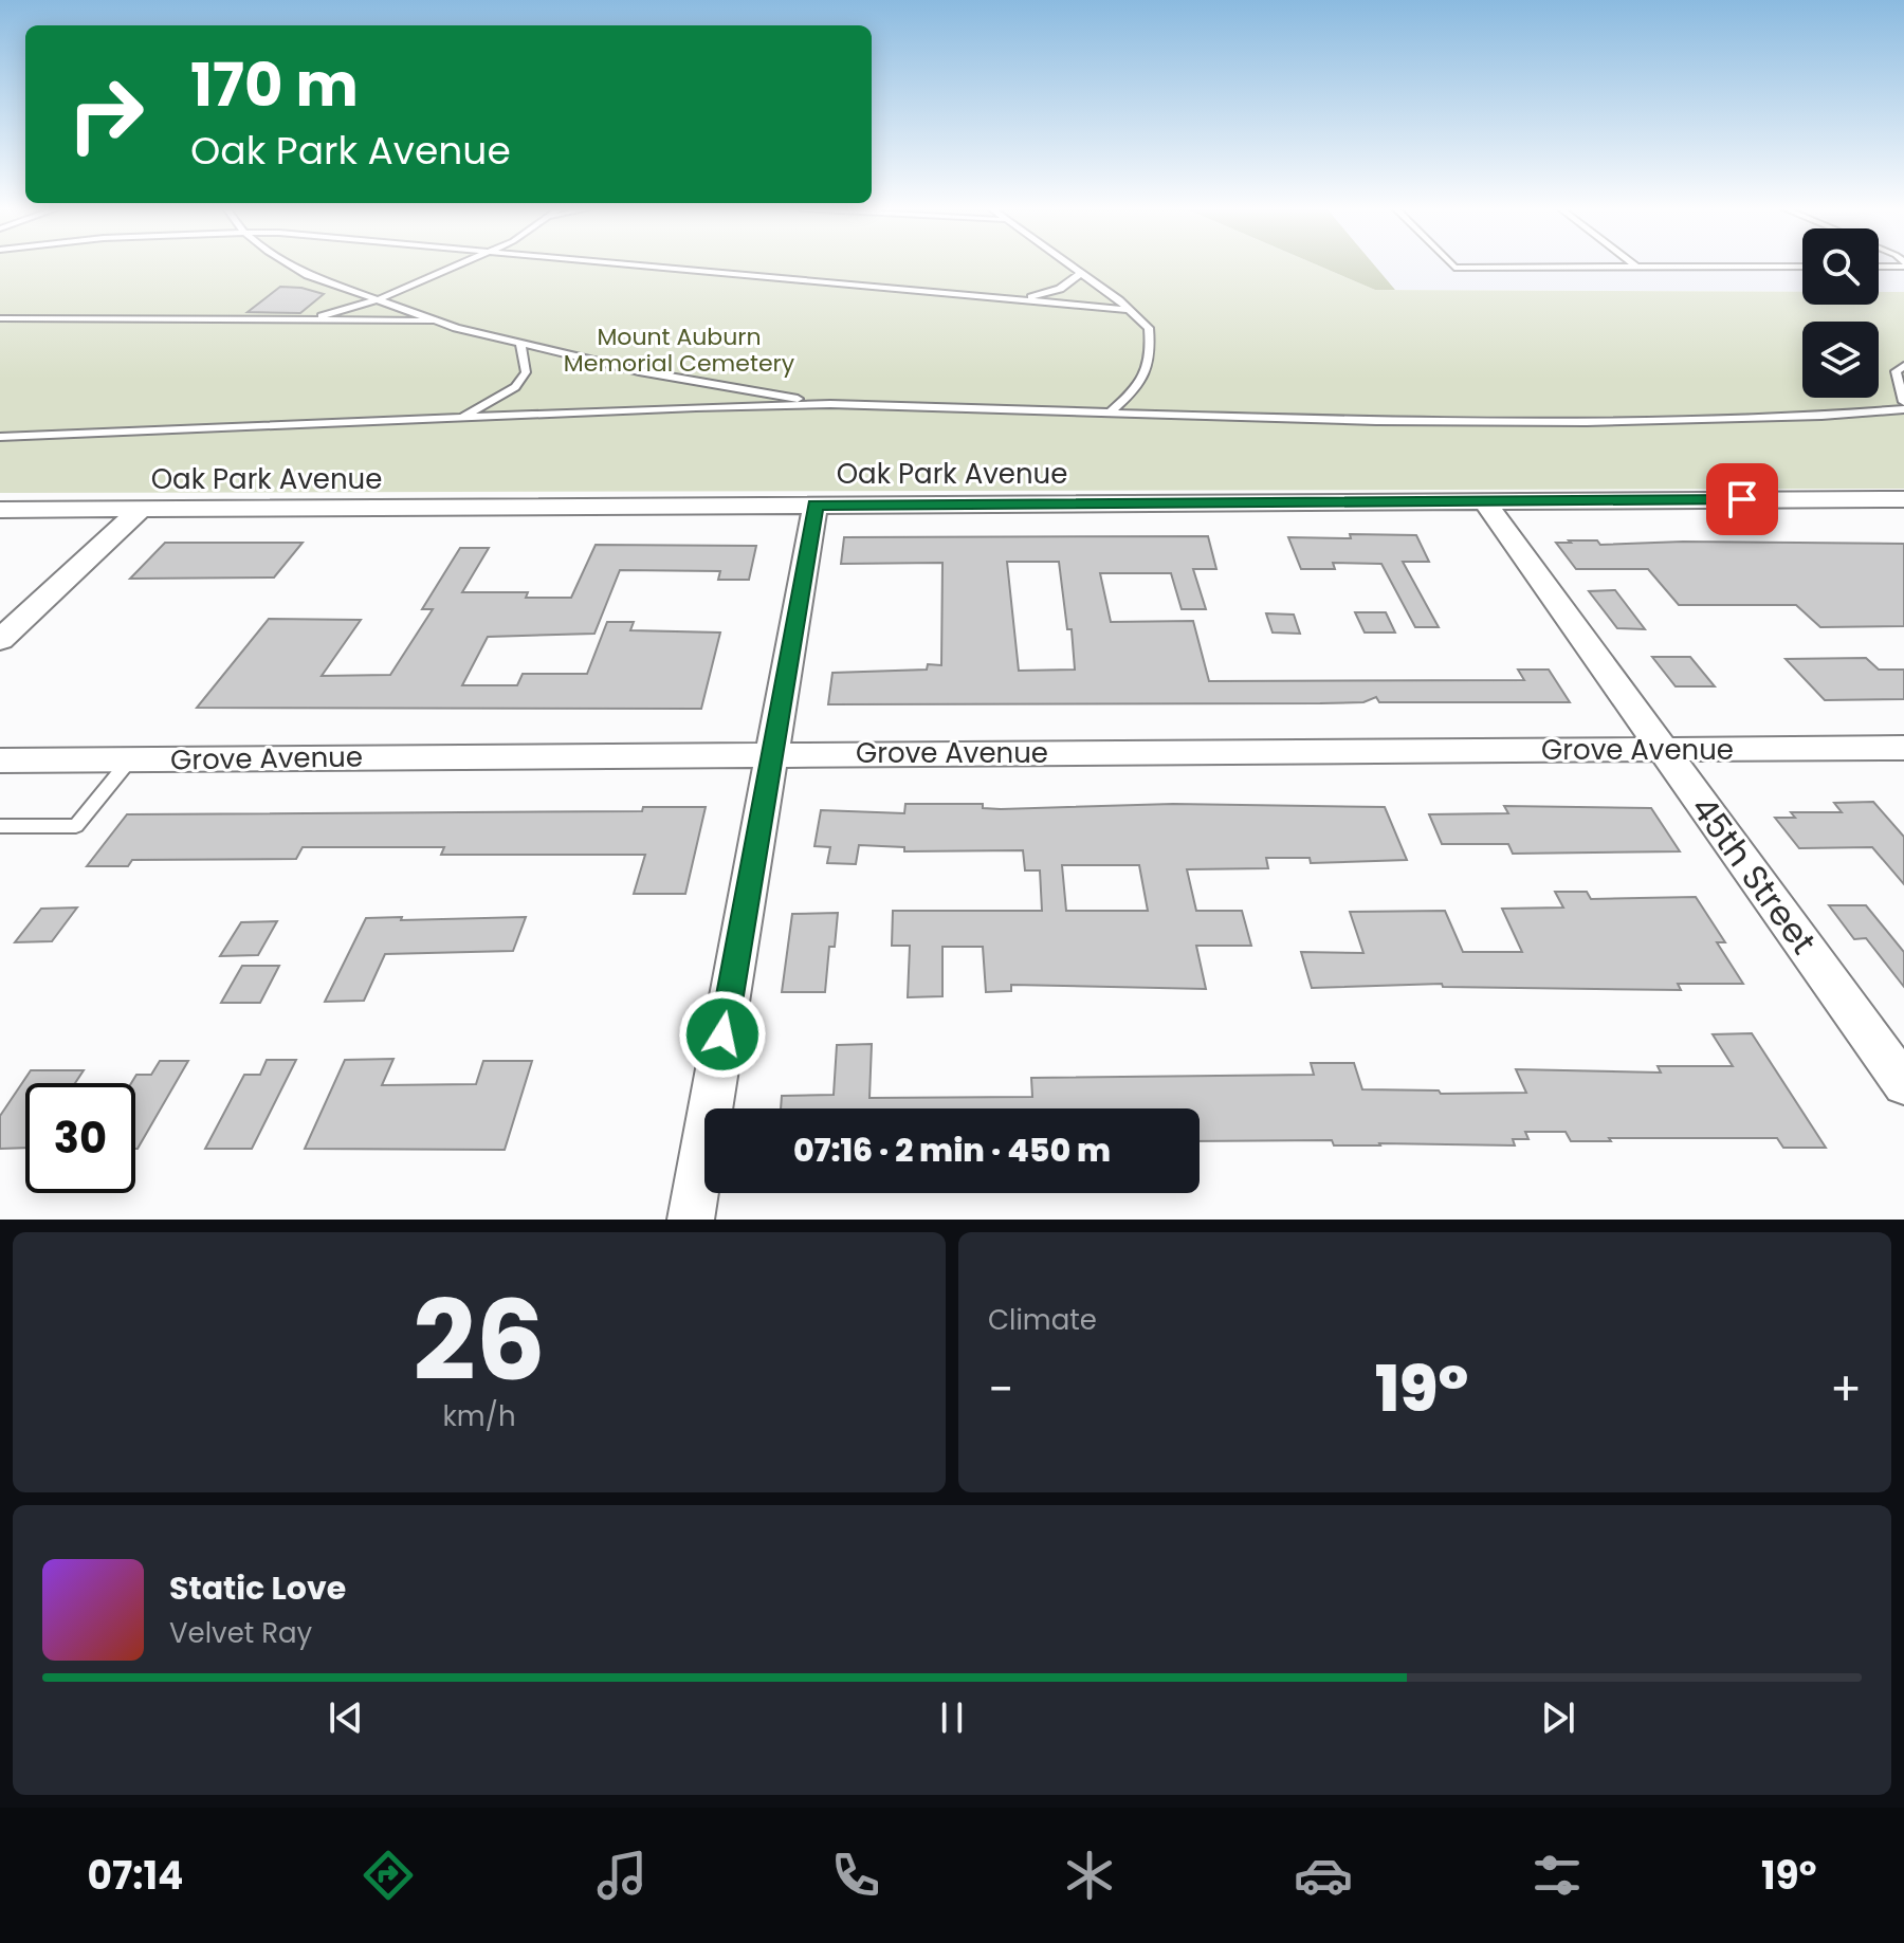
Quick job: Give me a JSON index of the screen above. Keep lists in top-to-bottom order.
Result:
{
  "streets": {
    "street": ["Oak Park Avenue", "Grove Avenue", "45th Street"]
  },
  "crossings": [
    ["Oak Park Avenue", "45th Street"],
    ["Grove Avenue", "45th Street"]
  ],
  "parks": ["Mount Auburn Memorial Cemetery"],
  "page": {
    "turn": ["170 m", "Oak Park Avenue"],
    "limit": "30",
    "trip": "07:16 · 2 min · 450 m",
    "tile": [
      ["26", "km/h"],
      "Climate"
    ],
    "heat": ["−", "19°", "+"],
    "song": ["Static Love", "Velvet Ray"],
    "tabs": ["07:14", "19°"]
  }
}
